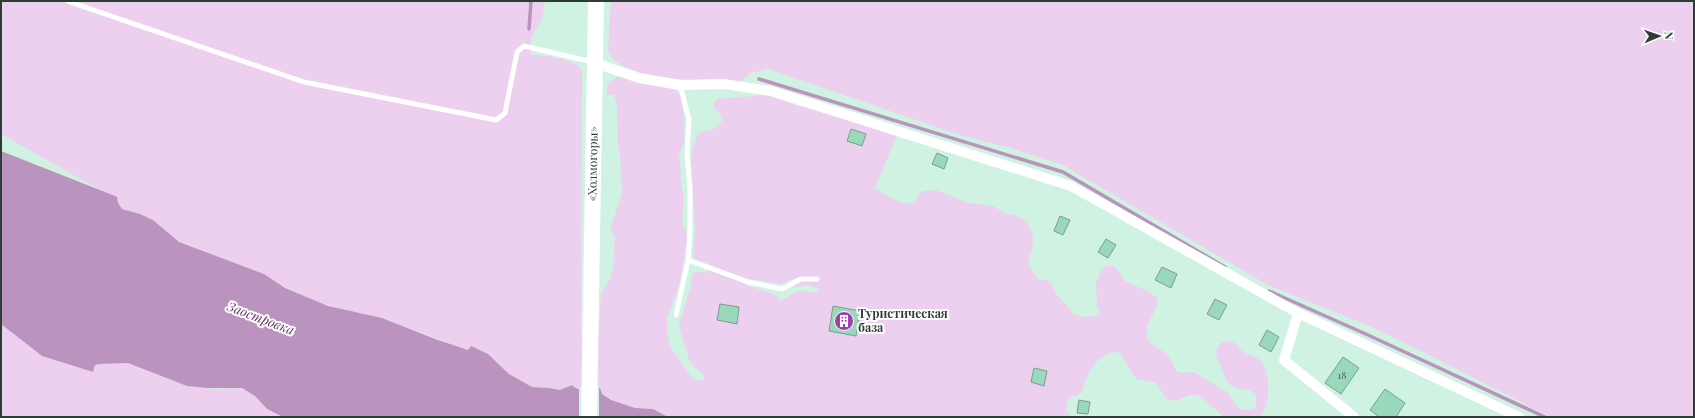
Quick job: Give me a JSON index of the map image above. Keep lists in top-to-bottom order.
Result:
{
  "streets": {
    "highway": ["«Холмогоры»"]
  },
  "water": ["Заостровка"],
  "places": {
    "building": ["Туристическая база"]
  },
  "house_numbers": ["18"],
  "north": "right"
}
